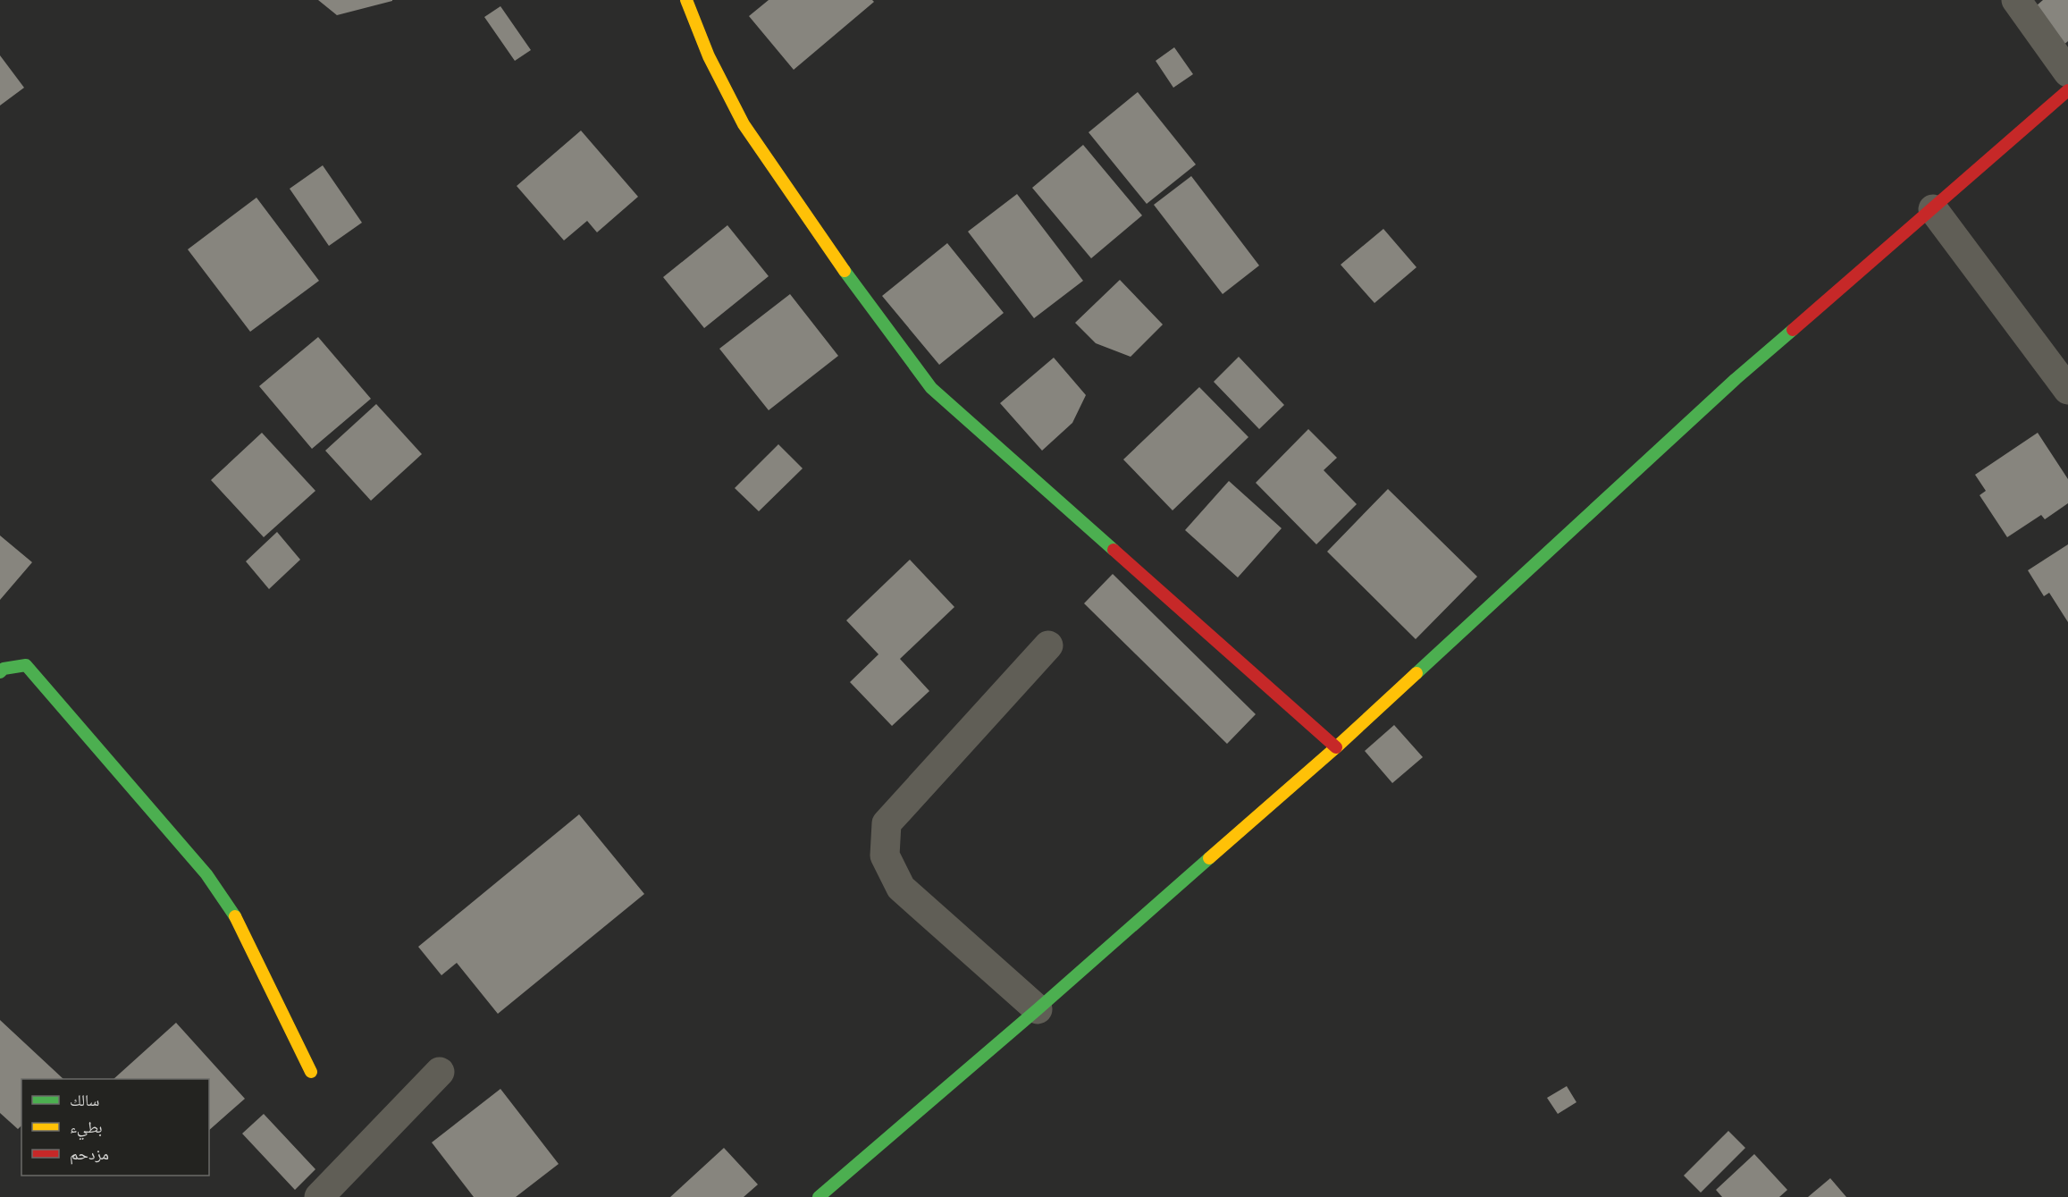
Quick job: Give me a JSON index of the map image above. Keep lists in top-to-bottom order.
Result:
{
  "legend": ["سالك", "بطيء", "مزدحم"]
}
